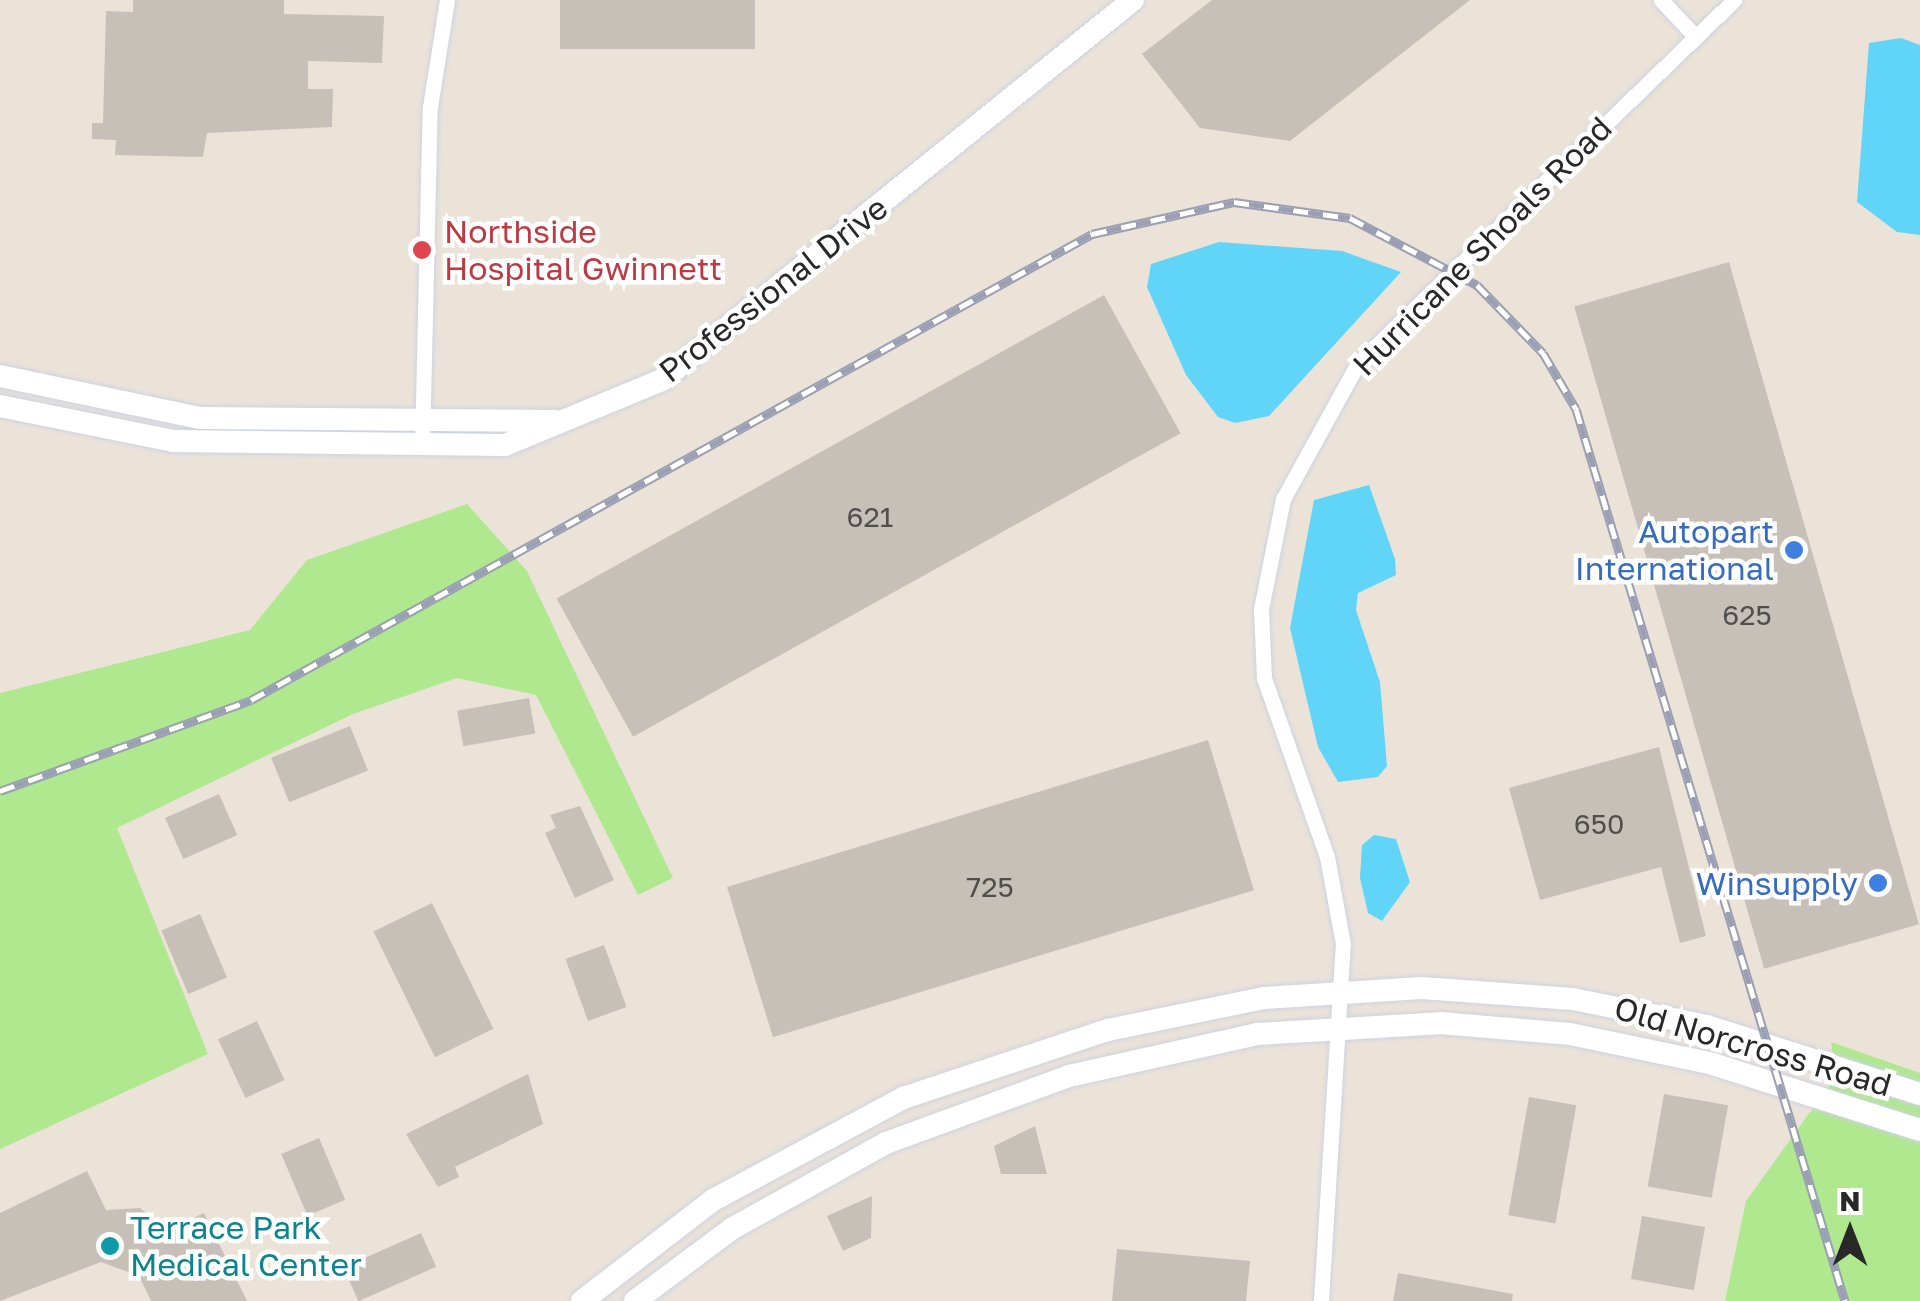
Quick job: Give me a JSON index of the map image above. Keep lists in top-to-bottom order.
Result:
{
  "streets": {
    "main road": ["Professional Drive", "Old Norcross Road"],
    "street": ["Hurricane Shoals Road"]
  },
  "crossings": [
    ["Hurricane Shoals Road", "Old Norcross Road"]
  ],
  "places": [
    "Northside Hospital Gwinnett",
    "Autopart International",
    "Winsupply",
    "Terrace Park Medical Center"
  ],
  "house_numbers": [
    "621",
    "625",
    "650",
    "725"
  ],
  "north": "top"
}
